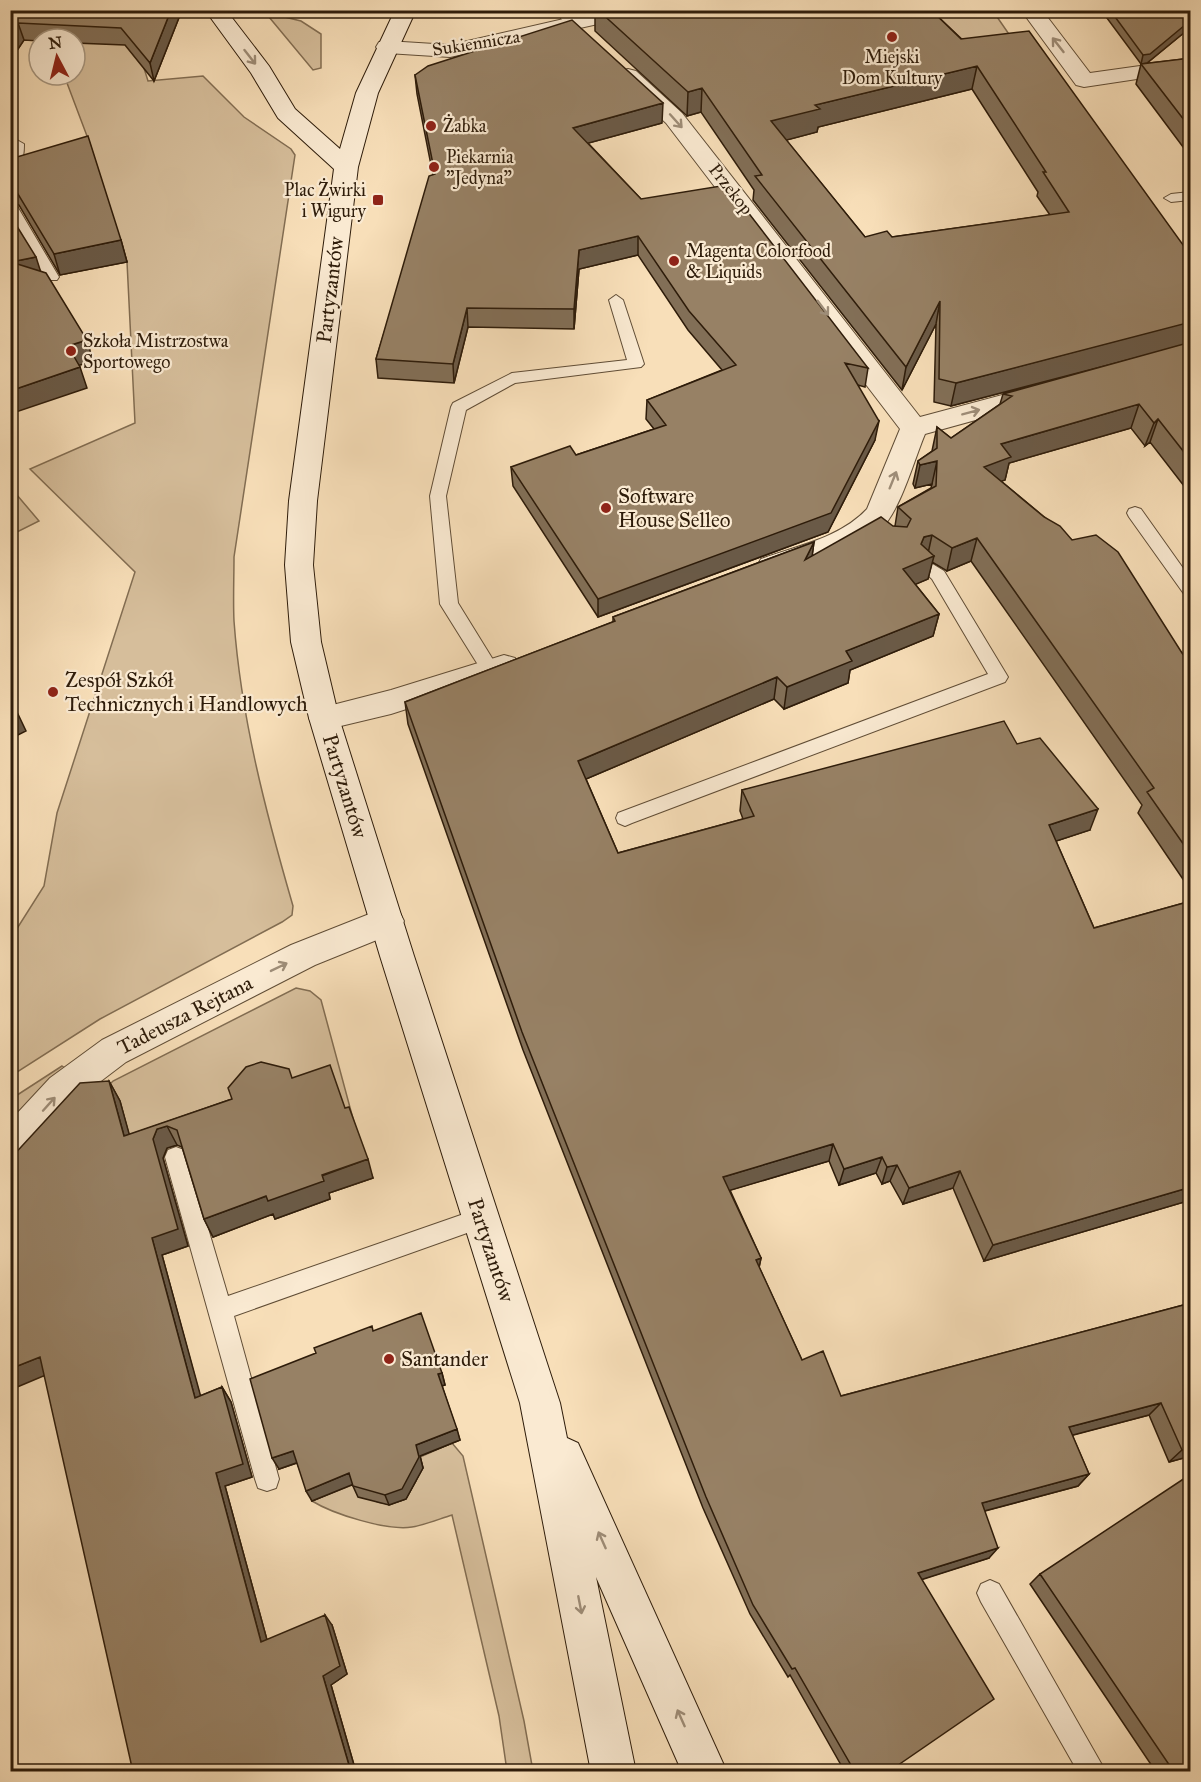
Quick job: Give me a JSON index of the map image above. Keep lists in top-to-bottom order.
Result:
{
  "streets": {
    "street": [
      "Sukiennicza",
      "Przekop",
      "Partyzantów",
      "Tadeusza Rejtana"
    ]
  },
  "crossings": [
    ["Sukiennicza", "Partyzantów"],
    ["Partyzantów", "Tadeusza Rejtana"]
  ],
  "one_way": ["Przekop", "Tadeusza Rejtana"],
  "places": {
    "other": [
      "Miejski Dom Kultury",
      "Żabka",
      "Piekarnia \"Jedyna\"",
      "Magenta Colorfood & Liquids",
      "Szkoła Mistrzostwa Sportowego",
      "Software House Selleo",
      "Zespół Szkół Technicznych i Handlowych",
      "Santander"
    ],
    "transit": ["Plac Żwirki i Wigury"]
  },
  "north": "top"
}
